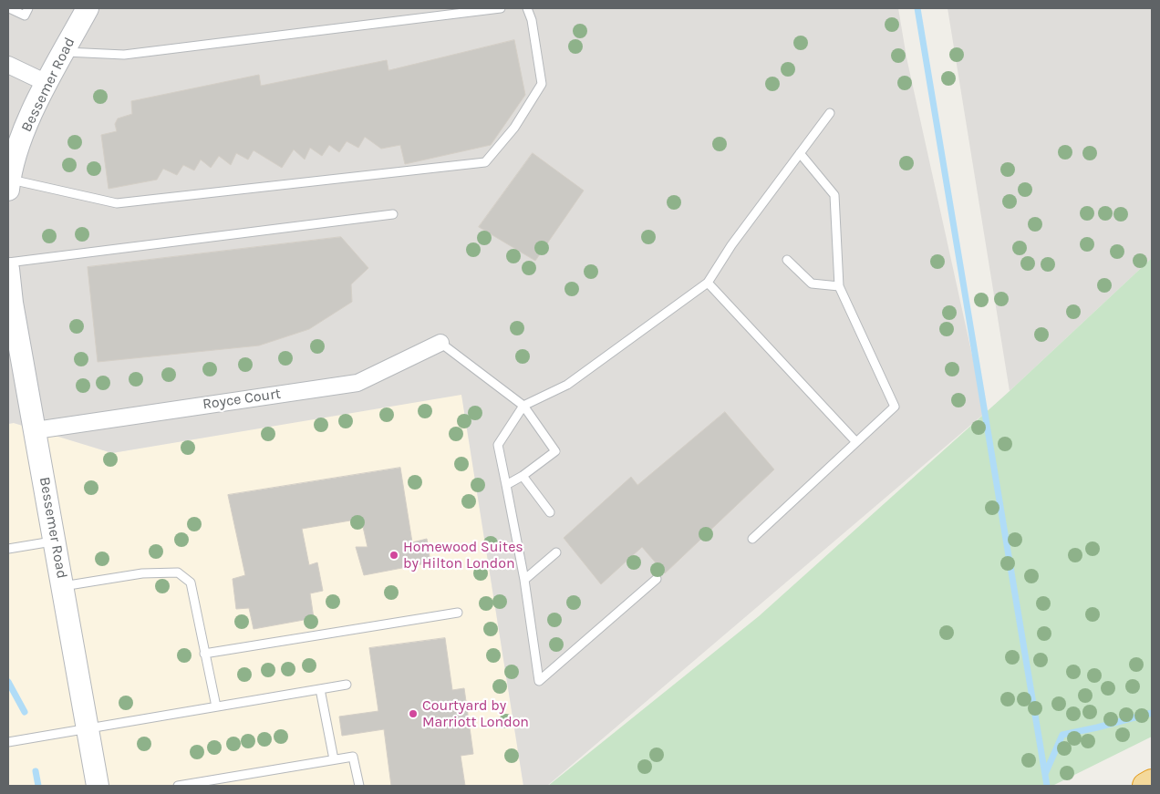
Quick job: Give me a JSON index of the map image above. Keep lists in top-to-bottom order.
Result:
{
  "streets": {
    "street": ["Bessemer Road", "Royce Court"]
  },
  "crossings": [
    ["Bessemer Road", "Royce Court"]
  ],
  "places": ["Homewood Suites by Hilton London", "Courtyard by Marriott London"]
}
